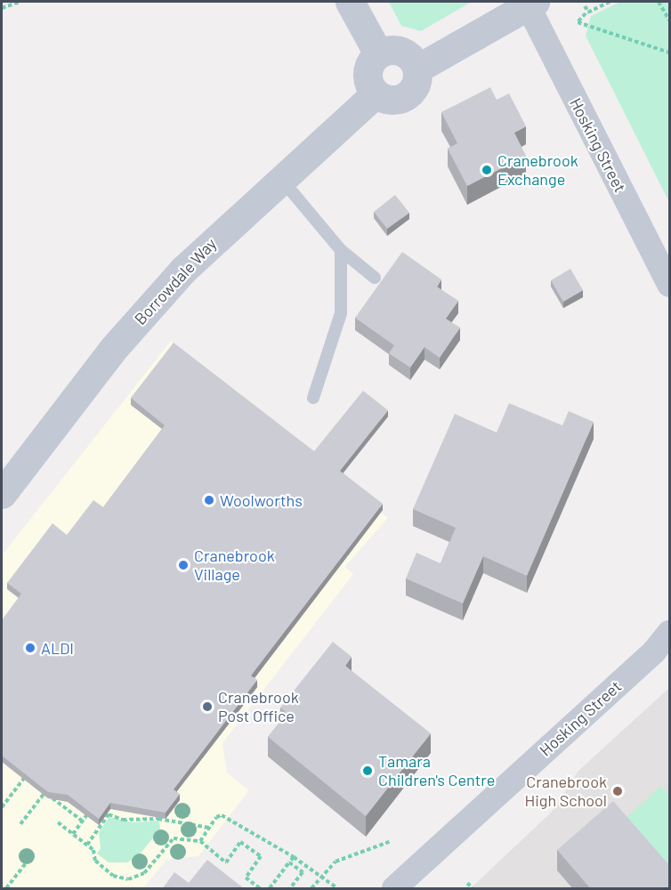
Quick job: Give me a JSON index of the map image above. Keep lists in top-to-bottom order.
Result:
{
  "streets": {
    "street": ["Hosking Street", "Borrowdale Way"]
  },
  "places": [
    "Cranebrook Exchange",
    "Woolworths",
    "Cranebrook Village",
    "ALDI",
    "Cranebrook Post Office",
    "Tamara Children's Centre",
    "Cranebrook High School"
  ]
}
